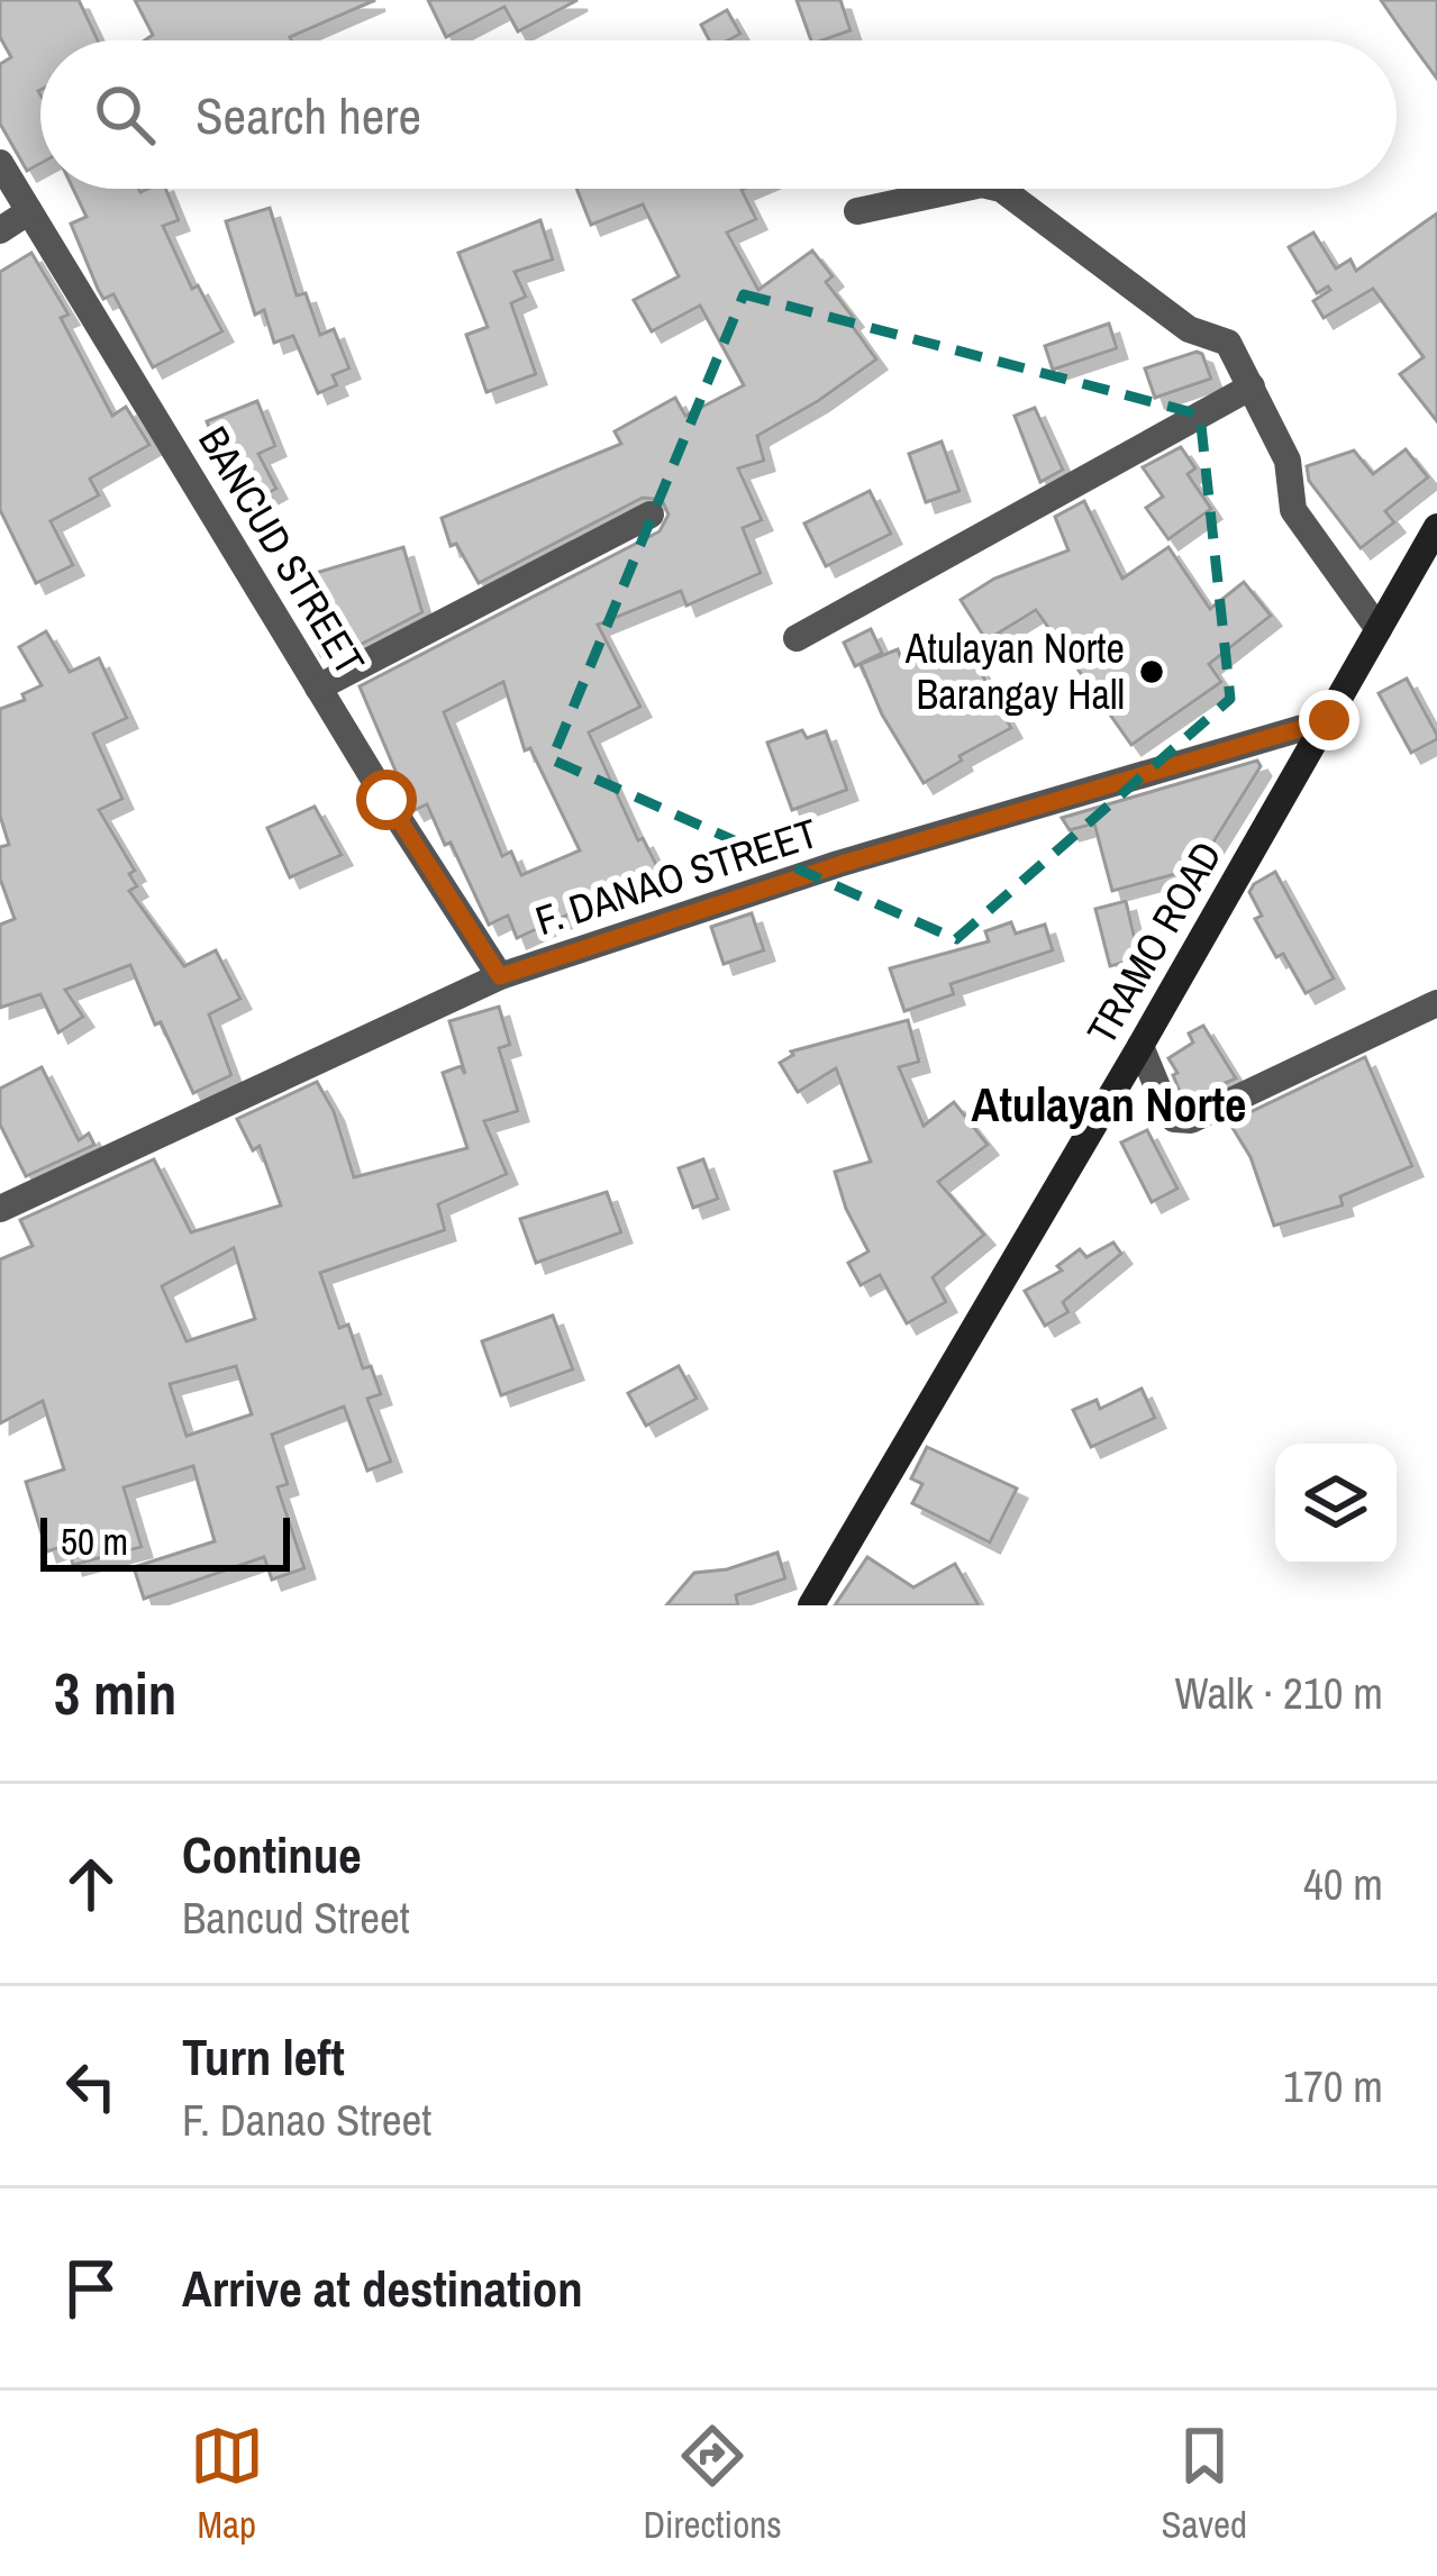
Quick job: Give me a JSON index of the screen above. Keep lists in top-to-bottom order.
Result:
{
  "streets": {
    "main road": ["TRAMO ROAD"],
    "street": ["BANCUD STREET", "F. DANAO STREET"]
  },
  "crossings": [
    ["BANCUD STREET", "F. DANAO STREET"],
    ["F. DANAO STREET", "TRAMO ROAD"]
  ],
  "districts": ["Atulayan Norte"],
  "places": ["Atulayan Norte Barangay Hall"],
  "scale_bar": "50 m",
  "page": {
    "search": "Search here",
    "scale": "50 m",
    "heading": ["3 min", "Walk · 210 m"],
    "list": [
      ["Continue", "Bancud Street", "40 m"],
      ["Turn left", "F. Danao Street", "170 m"],
      "Arrive at destination"
    ],
    "nav": ["Map", "Directions", "Saved"]
  }
}
